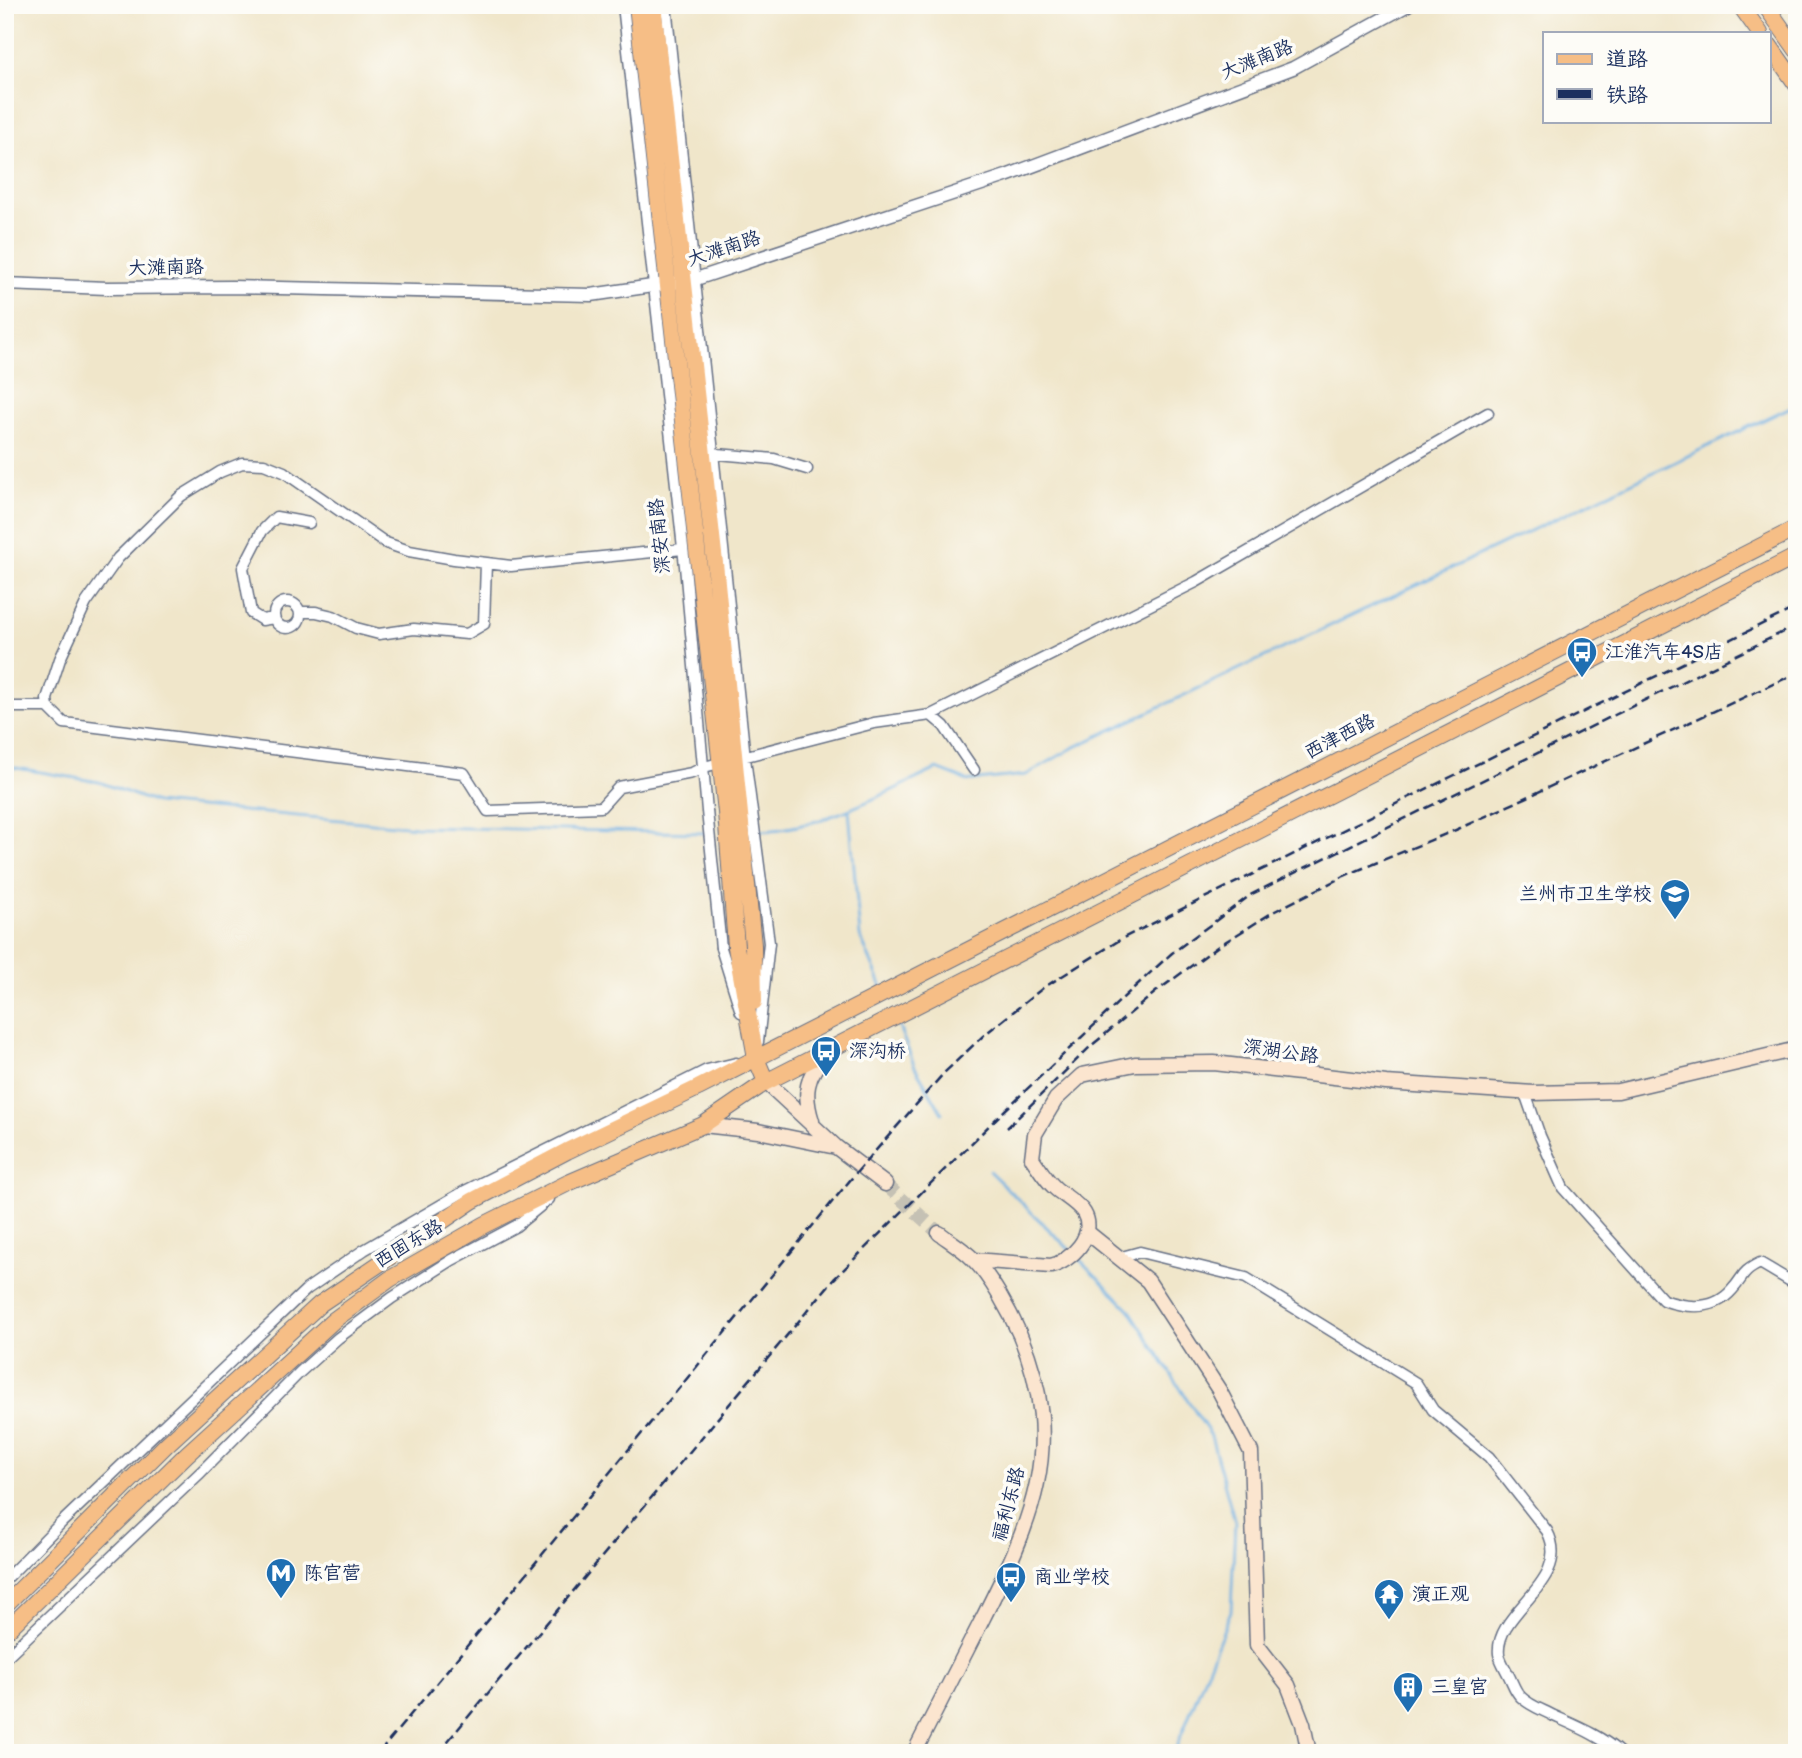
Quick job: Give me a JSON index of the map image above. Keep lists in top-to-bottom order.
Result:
{
  "streets": {
    "main road": [
      "深安南路",
      "西津西路",
      "深湖公路",
      "西固东路",
      "福利东路"
    ],
    "street": ["大滩南路"]
  },
  "crossings": [
    ["大滩南路", "深安南路"],
    ["深安南路", "西固东路"],
    ["西津西路", "西固东路"]
  ],
  "places": {
    "bus stop": ["江淮汽车4S店", "深沟桥", "商业学校"],
    "school or university": ["兰州市卫生学校"],
    "metro station": ["陈官营"],
    "temple": ["演正观"],
    "building": ["三皇宫"]
  },
  "legend": ["道路", "铁路"]
}
